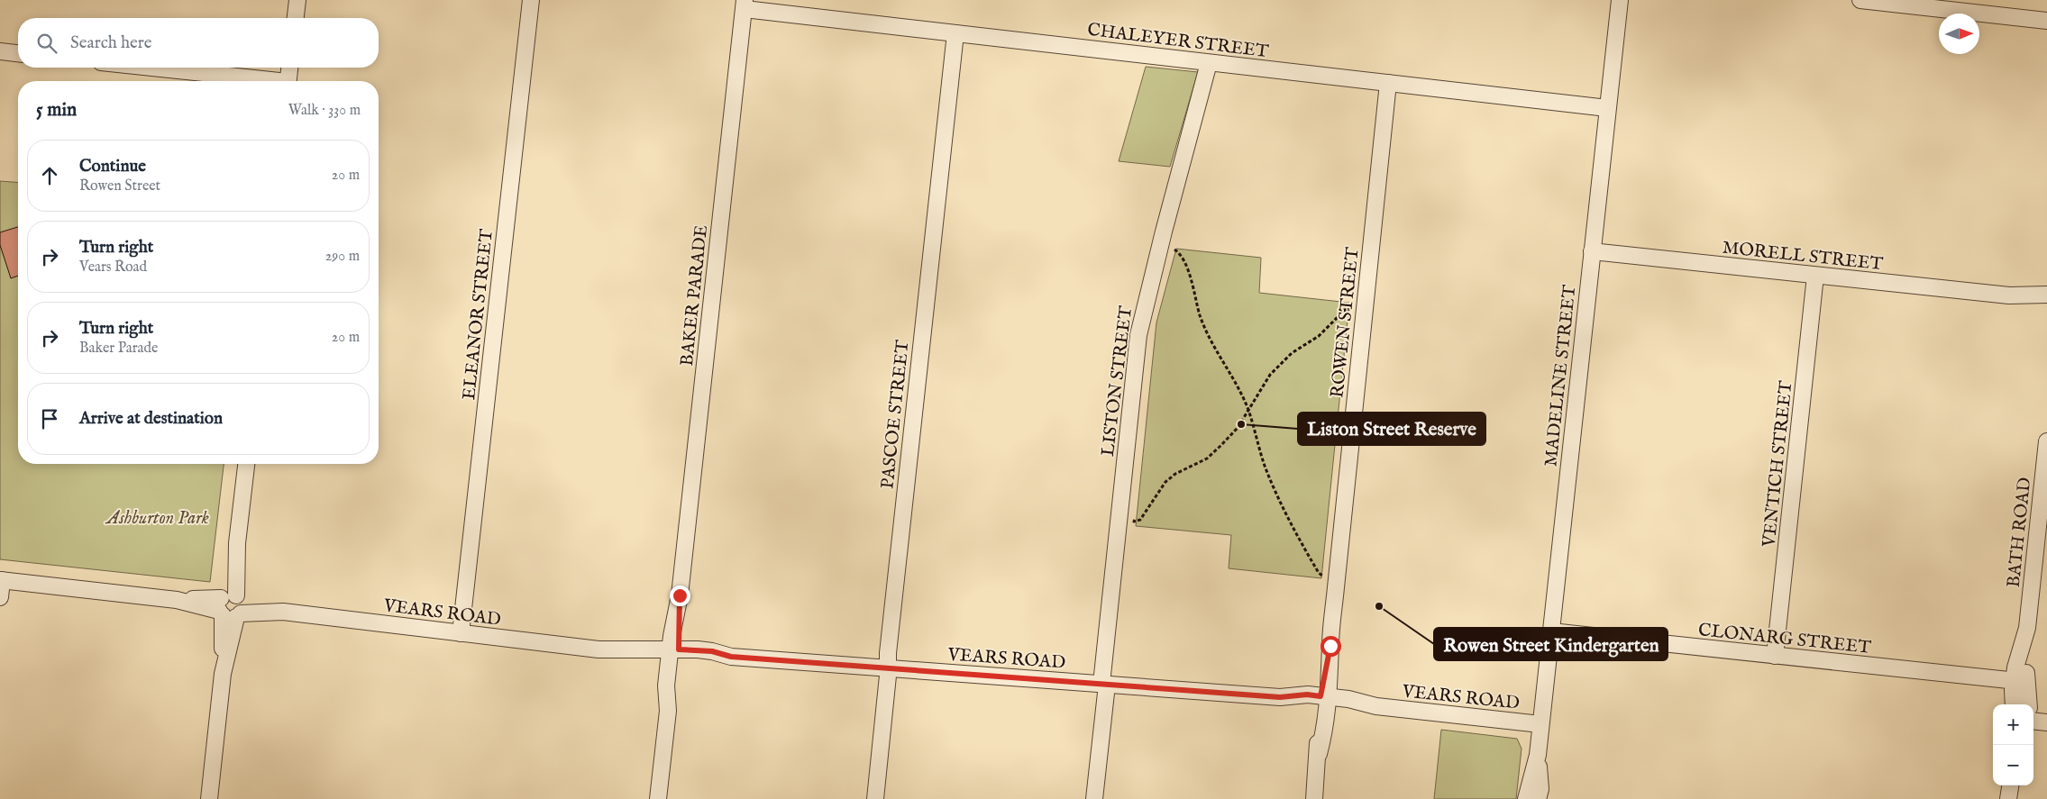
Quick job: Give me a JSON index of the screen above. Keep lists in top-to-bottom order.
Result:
{
  "streets": {
    "street": [
      "CHALEYER STREET",
      "MORELL STREET",
      "BAKER PARADE",
      "ELEANOR STREET",
      "ROWEN STREET",
      "MADELINE STREET",
      "LISTON STREET",
      "PASCOE STREET",
      "VENTICH STREET",
      "BATH ROAD",
      "VEARS ROAD",
      "CLONARG STREET"
    ]
  },
  "crossings": [
    ["CHALEYER STREET", "BAKER PARADE"],
    ["CHALEYER STREET", "ROWEN STREET"],
    ["CHALEYER STREET", "MADELINE STREET"],
    ["CHALEYER STREET", "LISTON STREET"],
    ["CHALEYER STREET", "PASCOE STREET"],
    ["MORELL STREET", "MADELINE STREET"],
    ["MORELL STREET", "VENTICH STREET"],
    ["BAKER PARADE", "VEARS ROAD"],
    ["ELEANOR STREET", "VEARS ROAD"],
    ["ROWEN STREET", "VEARS ROAD"],
    ["MADELINE STREET", "VEARS ROAD"],
    ["MADELINE STREET", "CLONARG STREET"],
    ["LISTON STREET", "VEARS ROAD"],
    ["PASCOE STREET", "VEARS ROAD"],
    ["VENTICH STREET", "CLONARG STREET"],
    ["BATH ROAD", "CLONARG STREET"]
  ],
  "parks": ["Ashburton Park"],
  "places": ["Liston Street Reserve", "Rowen Street Kindergarten"],
  "north": "right",
  "page": {
    "search": "Search here",
    "heading": ["5 min", "Walk · 330 m"],
    "list": [
      ["Continue", "Rowen Street", "20 m"],
      ["Turn right", "Vears Road", "290 m"],
      ["Turn right", "Baker Parade", "20 m"],
      "Arrive at destination"
    ],
    "map_buttons": ["+", "−"]
  }
}
